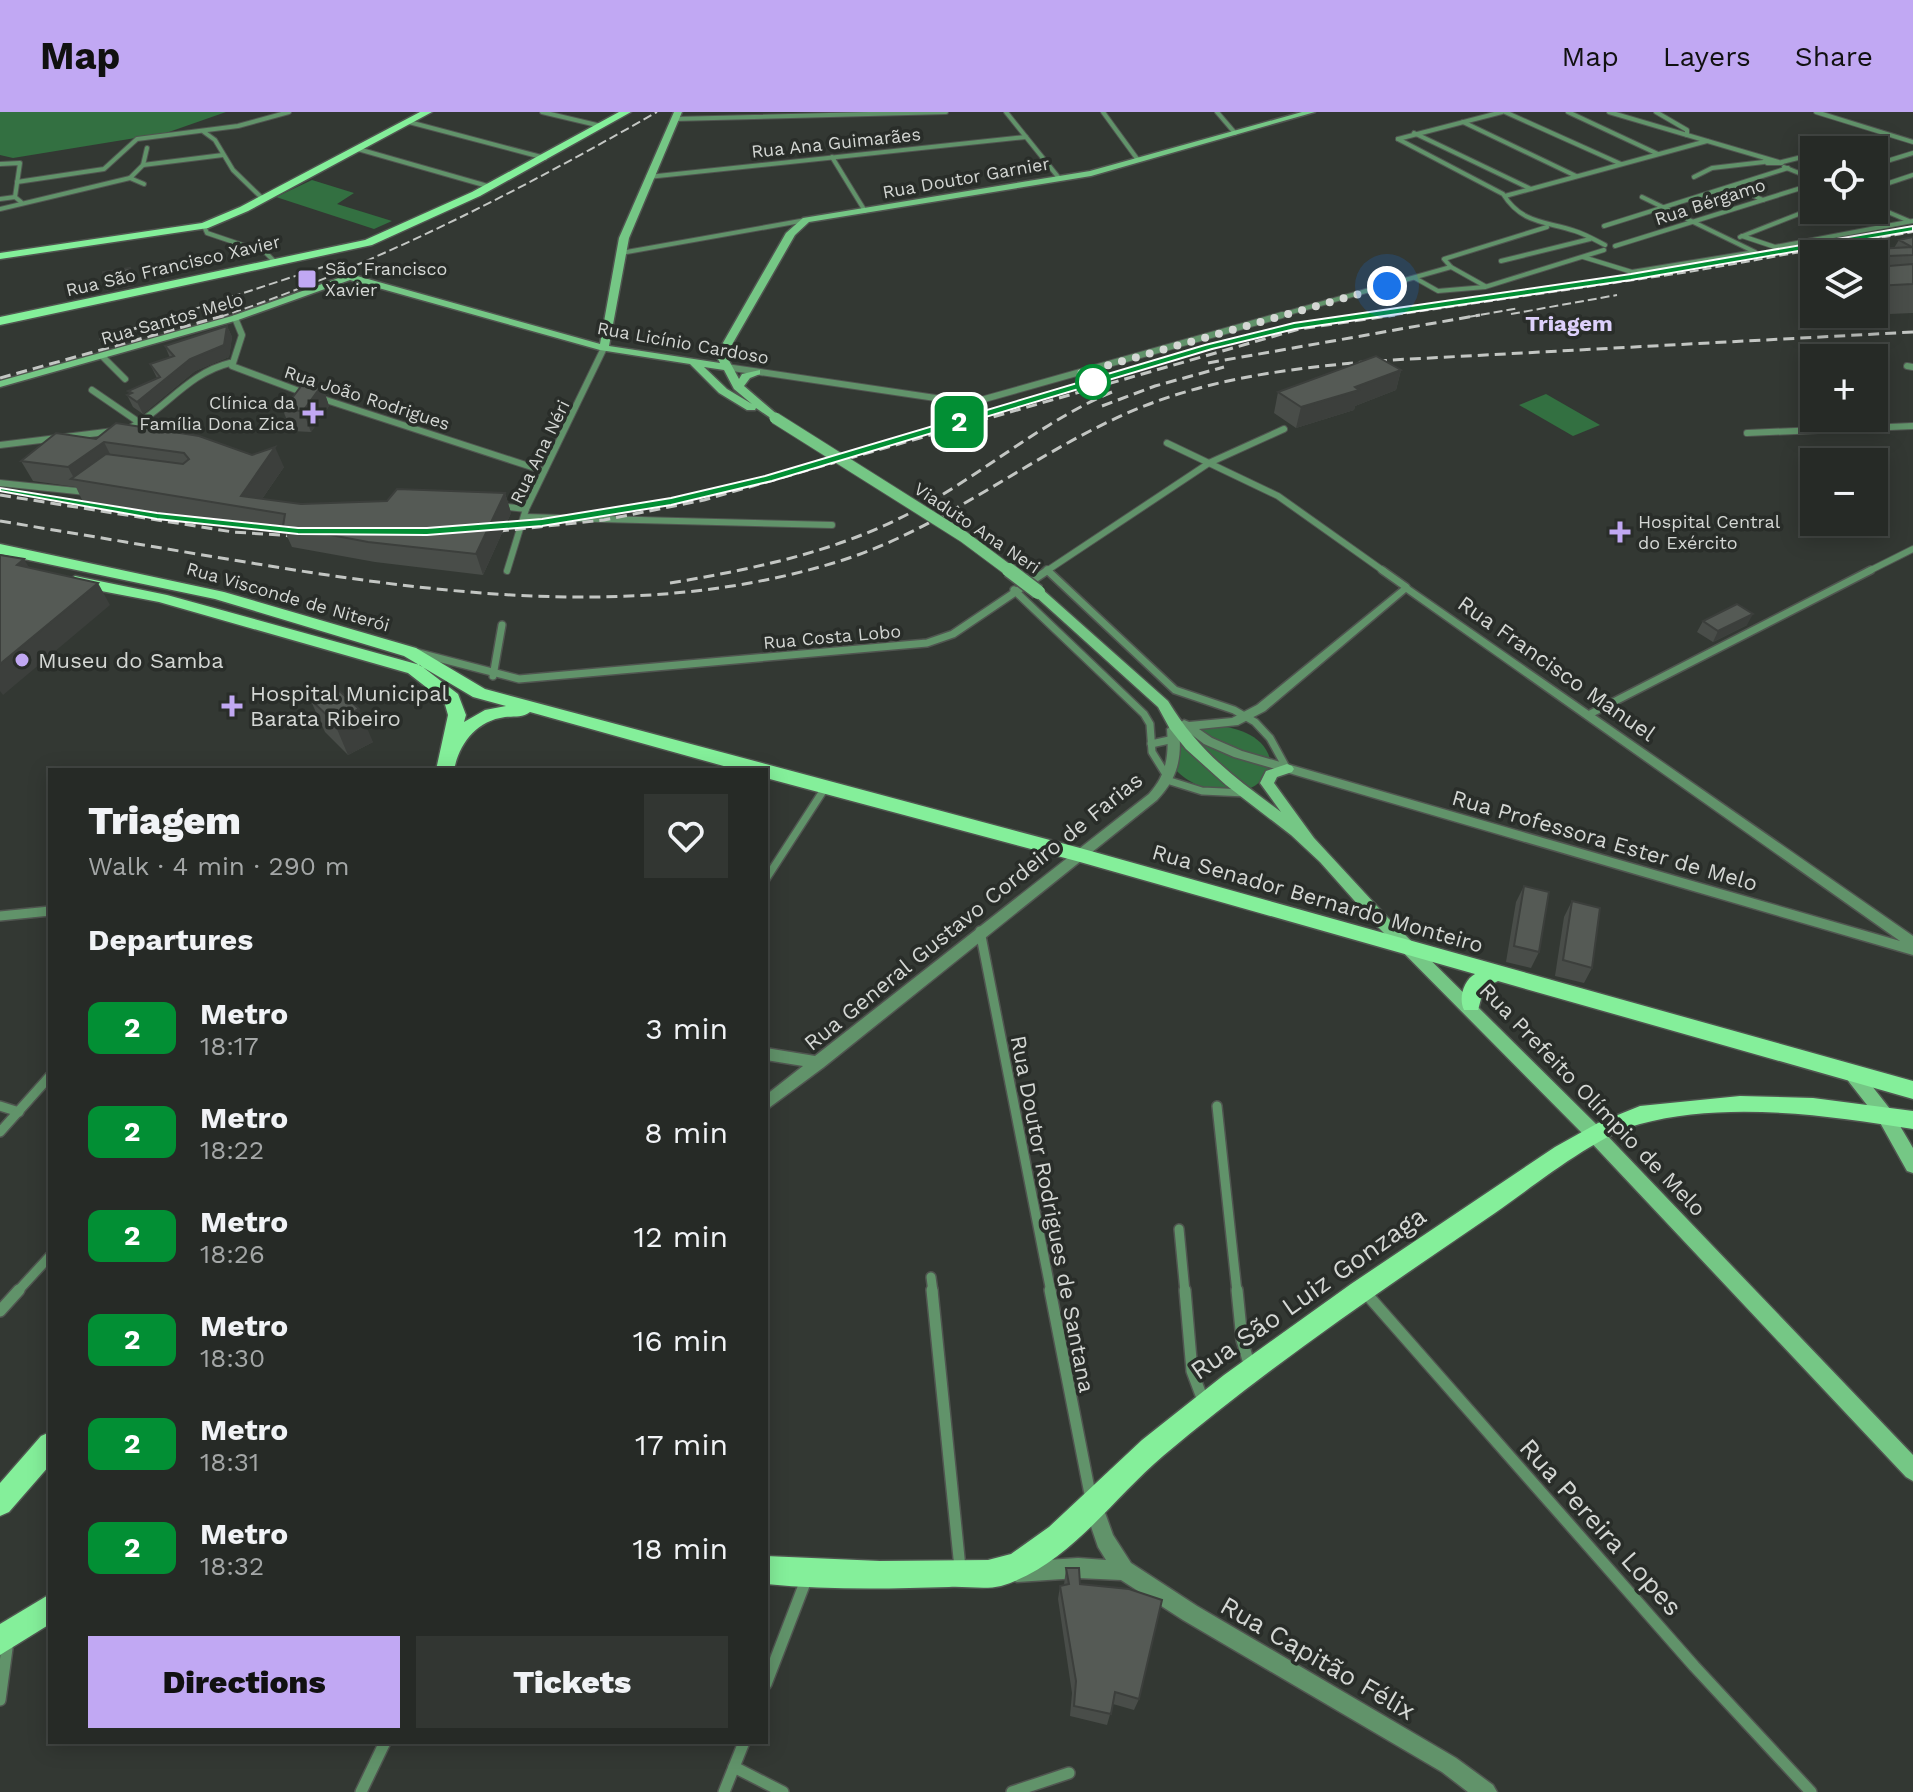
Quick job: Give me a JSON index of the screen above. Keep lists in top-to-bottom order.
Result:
{
  "streets": {
    "main road": [
      "Rua Doutor Garnier",
      "Rua São Francisco Xavier",
      "Rua Santos Melo",
      "Rua Licínio Cardoso",
      "Viaduto Ana Neri",
      "Rua Visconde de Niterói",
      "Rua Senador Bernardo Monteiro",
      "Rua Prefeito Olímpio de Melo",
      "Rua São Luiz Gonzaga"
    ],
    "street": [
      "Rua Ana Guimarães",
      "Rua Bérgamo",
      "Rua João Rodrigues",
      "Rua Ana Néri",
      "Rua Costa Lobo",
      "Rua Francisco Manuel",
      "Rua Professora Ester de Melo",
      "Rua General Gustavo Cordeiro de Farias",
      "Rua Doutor Rodrigues de Santana",
      "Rua Pereira Lopes",
      "Rua Capitão Félix"
    ]
  },
  "crossings": [
    ["Rua Santos Melo", "Rua Licínio Cardoso"],
    ["Rua Licínio Cardoso", "Rua Ana Néri"],
    ["Rua Licínio Cardoso", "Viaduto Ana Neri"],
    ["Rua João Rodrigues", "Rua Ana Néri"],
    ["Viaduto Ana Neri", "Rua Prefeito Olímpio de Melo"],
    ["Rua Visconde de Niterói", "Rua Costa Lobo"],
    ["Rua Costa Lobo", "Rua Francisco Manuel"],
    ["Rua Professora Ester de Melo", "Rua Prefeito Olímpio de Melo"],
    ["Rua Senador Bernardo Monteiro", "Rua General Gustavo Cordeiro de Farias"],
    ["Rua Senador Bernardo Monteiro", "Rua Prefeito Olímpio de Melo"],
    ["Rua General Gustavo Cordeiro de Farias", "Rua Doutor Rodrigues de Santana"],
    ["Rua Prefeito Olímpio de Melo", "Rua São Luiz Gonzaga"],
    ["Rua Doutor Rodrigues de Santana", "Rua São Luiz Gonzaga"],
    ["Rua Doutor Rodrigues de Santana", "Rua Capitão Félix"],
    ["Rua São Luiz Gonzaga", "Rua Pereira Lopes"],
    ["Rua São Luiz Gonzaga", "Rua Capitão Félix"]
  ],
  "districts": ["Triagem"],
  "places": {
    "transit": ["São Francisco Xavier"],
    "health": ["Clínica da Família Dona Zica", "Hospital Central do Exército", "Hospital Municipal Barata Ribeiro"],
    "other": ["Museu do Samba"]
  },
  "lines": ["metro line 2"],
  "page": {
    "header": "Map",
    "nav": ["Map", "Layers", "Share"],
    "on_map": "2",
    "map_buttons": ["+", "−"],
    "heading": [
      ["Triagem", "Walk · 4 min · 290 m"],
      "Departures"
    ],
    "list": [
      {
        "mark": "2",
        "name": "Metro",
        "note": "18:17",
        "value": "3 min"
      },
      {
        "mark": "2",
        "name": "Metro",
        "note": "18:22",
        "value": "8 min"
      },
      {
        "mark": "2",
        "name": "Metro",
        "note": "18:26",
        "value": "12 min"
      },
      {
        "mark": "2",
        "name": "Metro",
        "note": "18:30",
        "value": "16 min"
      },
      {
        "mark": "2",
        "name": "Metro",
        "note": "18:31",
        "value": "17 min"
      },
      {
        "mark": "2",
        "name": "Metro",
        "note": "18:32",
        "value": "18 min"
      }
    ],
    "buttons": ["Directions", "Tickets"]
  }
}
